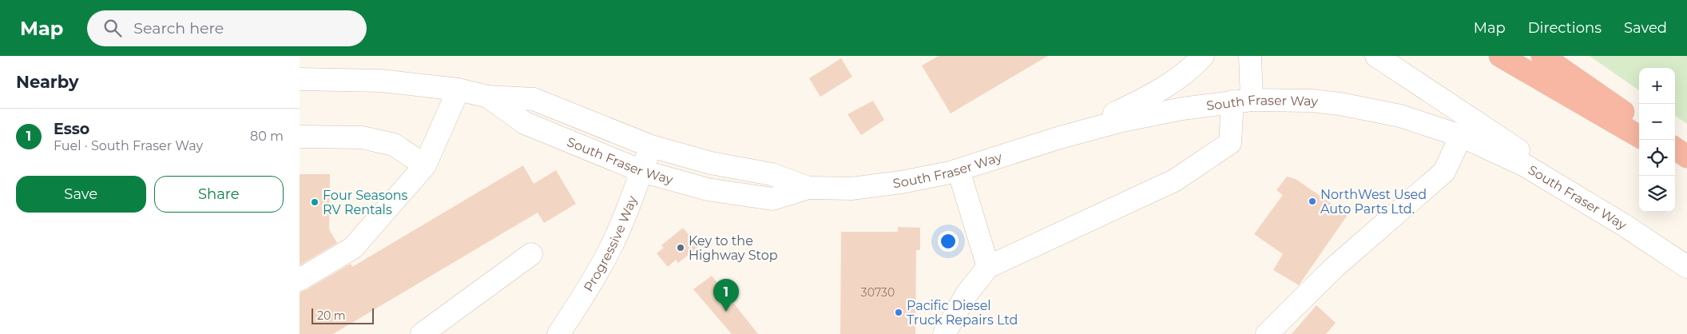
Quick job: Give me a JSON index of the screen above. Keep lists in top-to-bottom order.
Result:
{
  "streets": {
    "street": ["South Fraser Way", "Progressive Way"]
  },
  "crossings": [
    ["South Fraser Way", "Progressive Way"]
  ],
  "places": [
    "NorthWest Used Auto Parts Ltd.",
    "Four Seasons RV Rentals",
    "Key to the Highway Stop",
    "Pacific Diesel Truck Repairs Ltd"
  ],
  "house_numbers": ["30730"],
  "scale_bar": "20 m",
  "page": {
    "header": "Map",
    "search": "Search here",
    "nav": ["Map", "Directions", "Saved"],
    "heading": "Nearby",
    "map_buttons": ["+", "−"],
    "list": [
      {
        "mark": "1",
        "name": "Esso",
        "note": "Fuel · South Fraser Way",
        "value": "80 m"
      }
    ],
    "buttons": ["Save", "Share"],
    "pins": "1",
    "scale": "20 m"
  }
}
